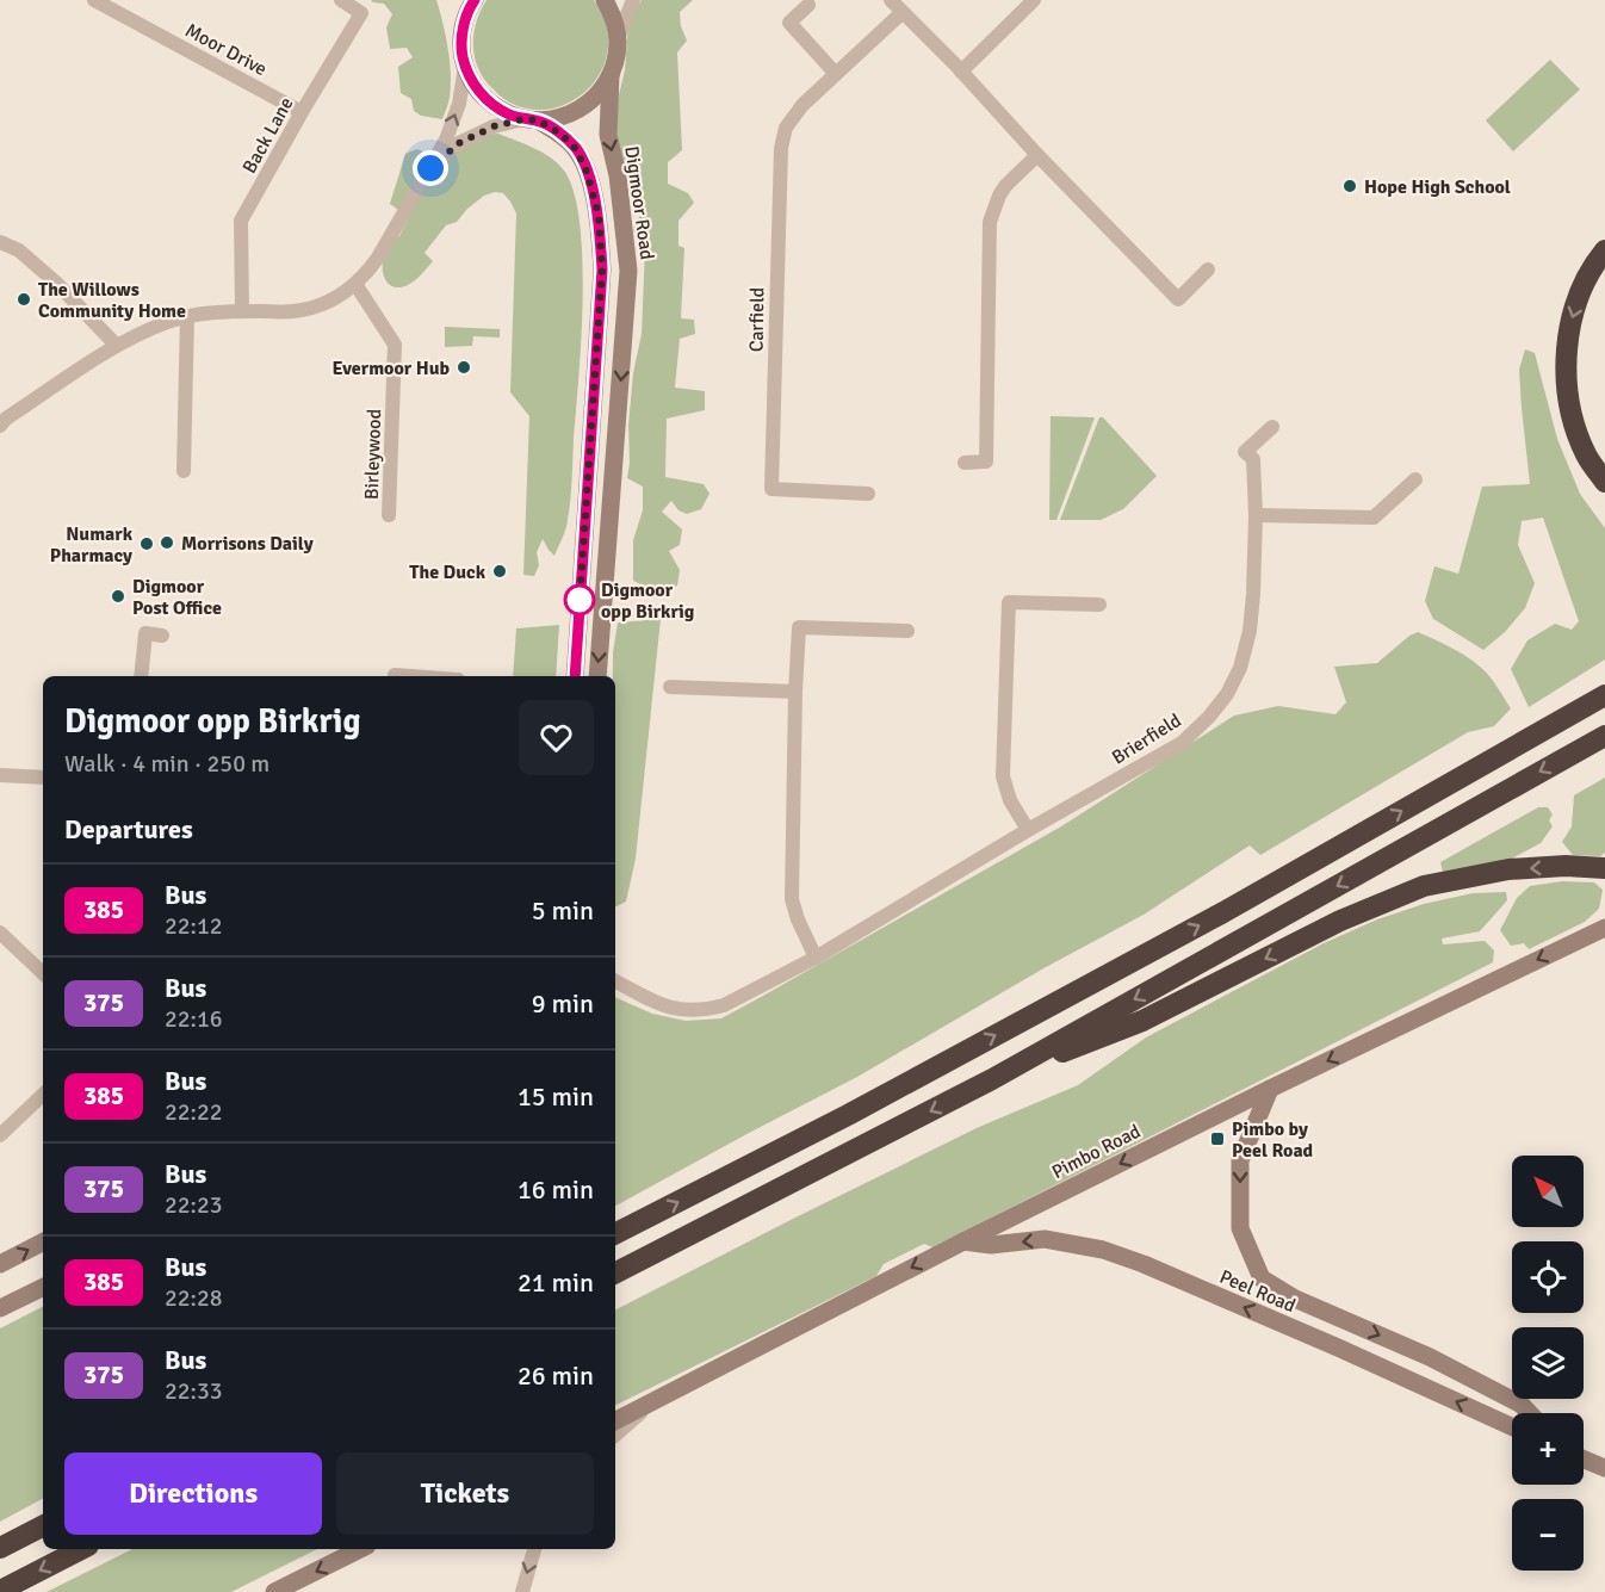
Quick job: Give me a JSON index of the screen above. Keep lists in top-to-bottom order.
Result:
{
  "streets": {
    "street": [
      "Moor Drive",
      "Back Lane",
      "Digmoor Road",
      "Carfield",
      "Birleywood",
      "Brierfield",
      "Pimbo Road",
      "Peel Road"
    ]
  },
  "crossings": [
    ["Moor Drive", "Back Lane"],
    ["Pimbo Road", "Peel Road"]
  ],
  "one_way": ["Pimbo Road"],
  "places": {
    "other": [
      "Hope High School",
      "The Willows Community Home",
      "Evermoor Hub",
      "Morrisons Daily",
      "Numark Pharmacy",
      "The Duck",
      "Digmoor Post Office",
      "Digmoor opp Birkrig"
    ],
    "transit": ["Pimbo by Peel Road"]
  },
  "lines": ["bus line 385"],
  "north": "top left",
  "page": {
    "heading": [
      ["Digmoor opp Birkrig", "Walk · 4 min · 250 m"],
      "Departures"
    ],
    "list": [
      {
        "mark": "385",
        "name": "Bus",
        "note": "22:12",
        "value": "5 min"
      },
      {
        "mark": "375",
        "name": "Bus",
        "note": "22:16",
        "value": "9 min"
      },
      {
        "mark": "385",
        "name": "Bus",
        "note": "22:22",
        "value": "15 min"
      },
      {
        "mark": "375",
        "name": "Bus",
        "note": "22:23",
        "value": "16 min"
      },
      {
        "mark": "385",
        "name": "Bus",
        "note": "22:28",
        "value": "21 min"
      },
      {
        "mark": "375",
        "name": "Bus",
        "note": "22:33",
        "value": "26 min"
      }
    ],
    "map_buttons": ["+", "−"],
    "buttons": ["Directions", "Tickets"]
  }
}
